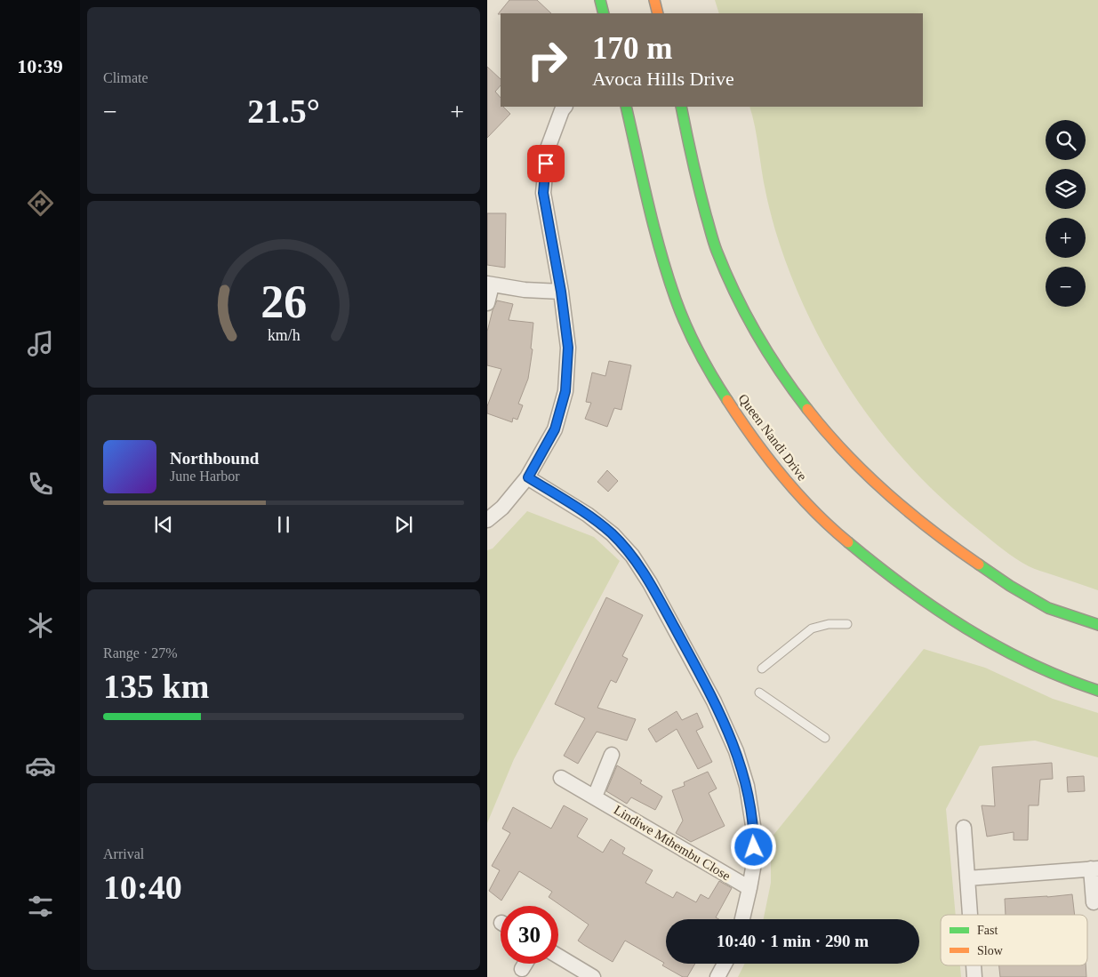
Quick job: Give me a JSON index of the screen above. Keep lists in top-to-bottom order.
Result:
{
  "streets": {
    "main road": ["Queen Nandi Drive"],
    "street": ["Lindiwe Mthembu Close"]
  },
  "legend": ["Fast", "Slow"],
  "page": {
    "tabs": "10:39",
    "tile": [
      "Climate",
      ["Range · 27%", "135 km"],
      ["Arrival", "10:40"]
    ],
    "turn": ["170 m", "Avoca Hills Drive"],
    "heat": ["−", "21.5°", "+"],
    "map_buttons": ["+", "−"],
    "song": ["Northbound", "June Harbor"],
    "limit": "30",
    "trip": "10:40 · 1 min · 290 m",
    "gauge": ["26", "km/h"]
  }
}
